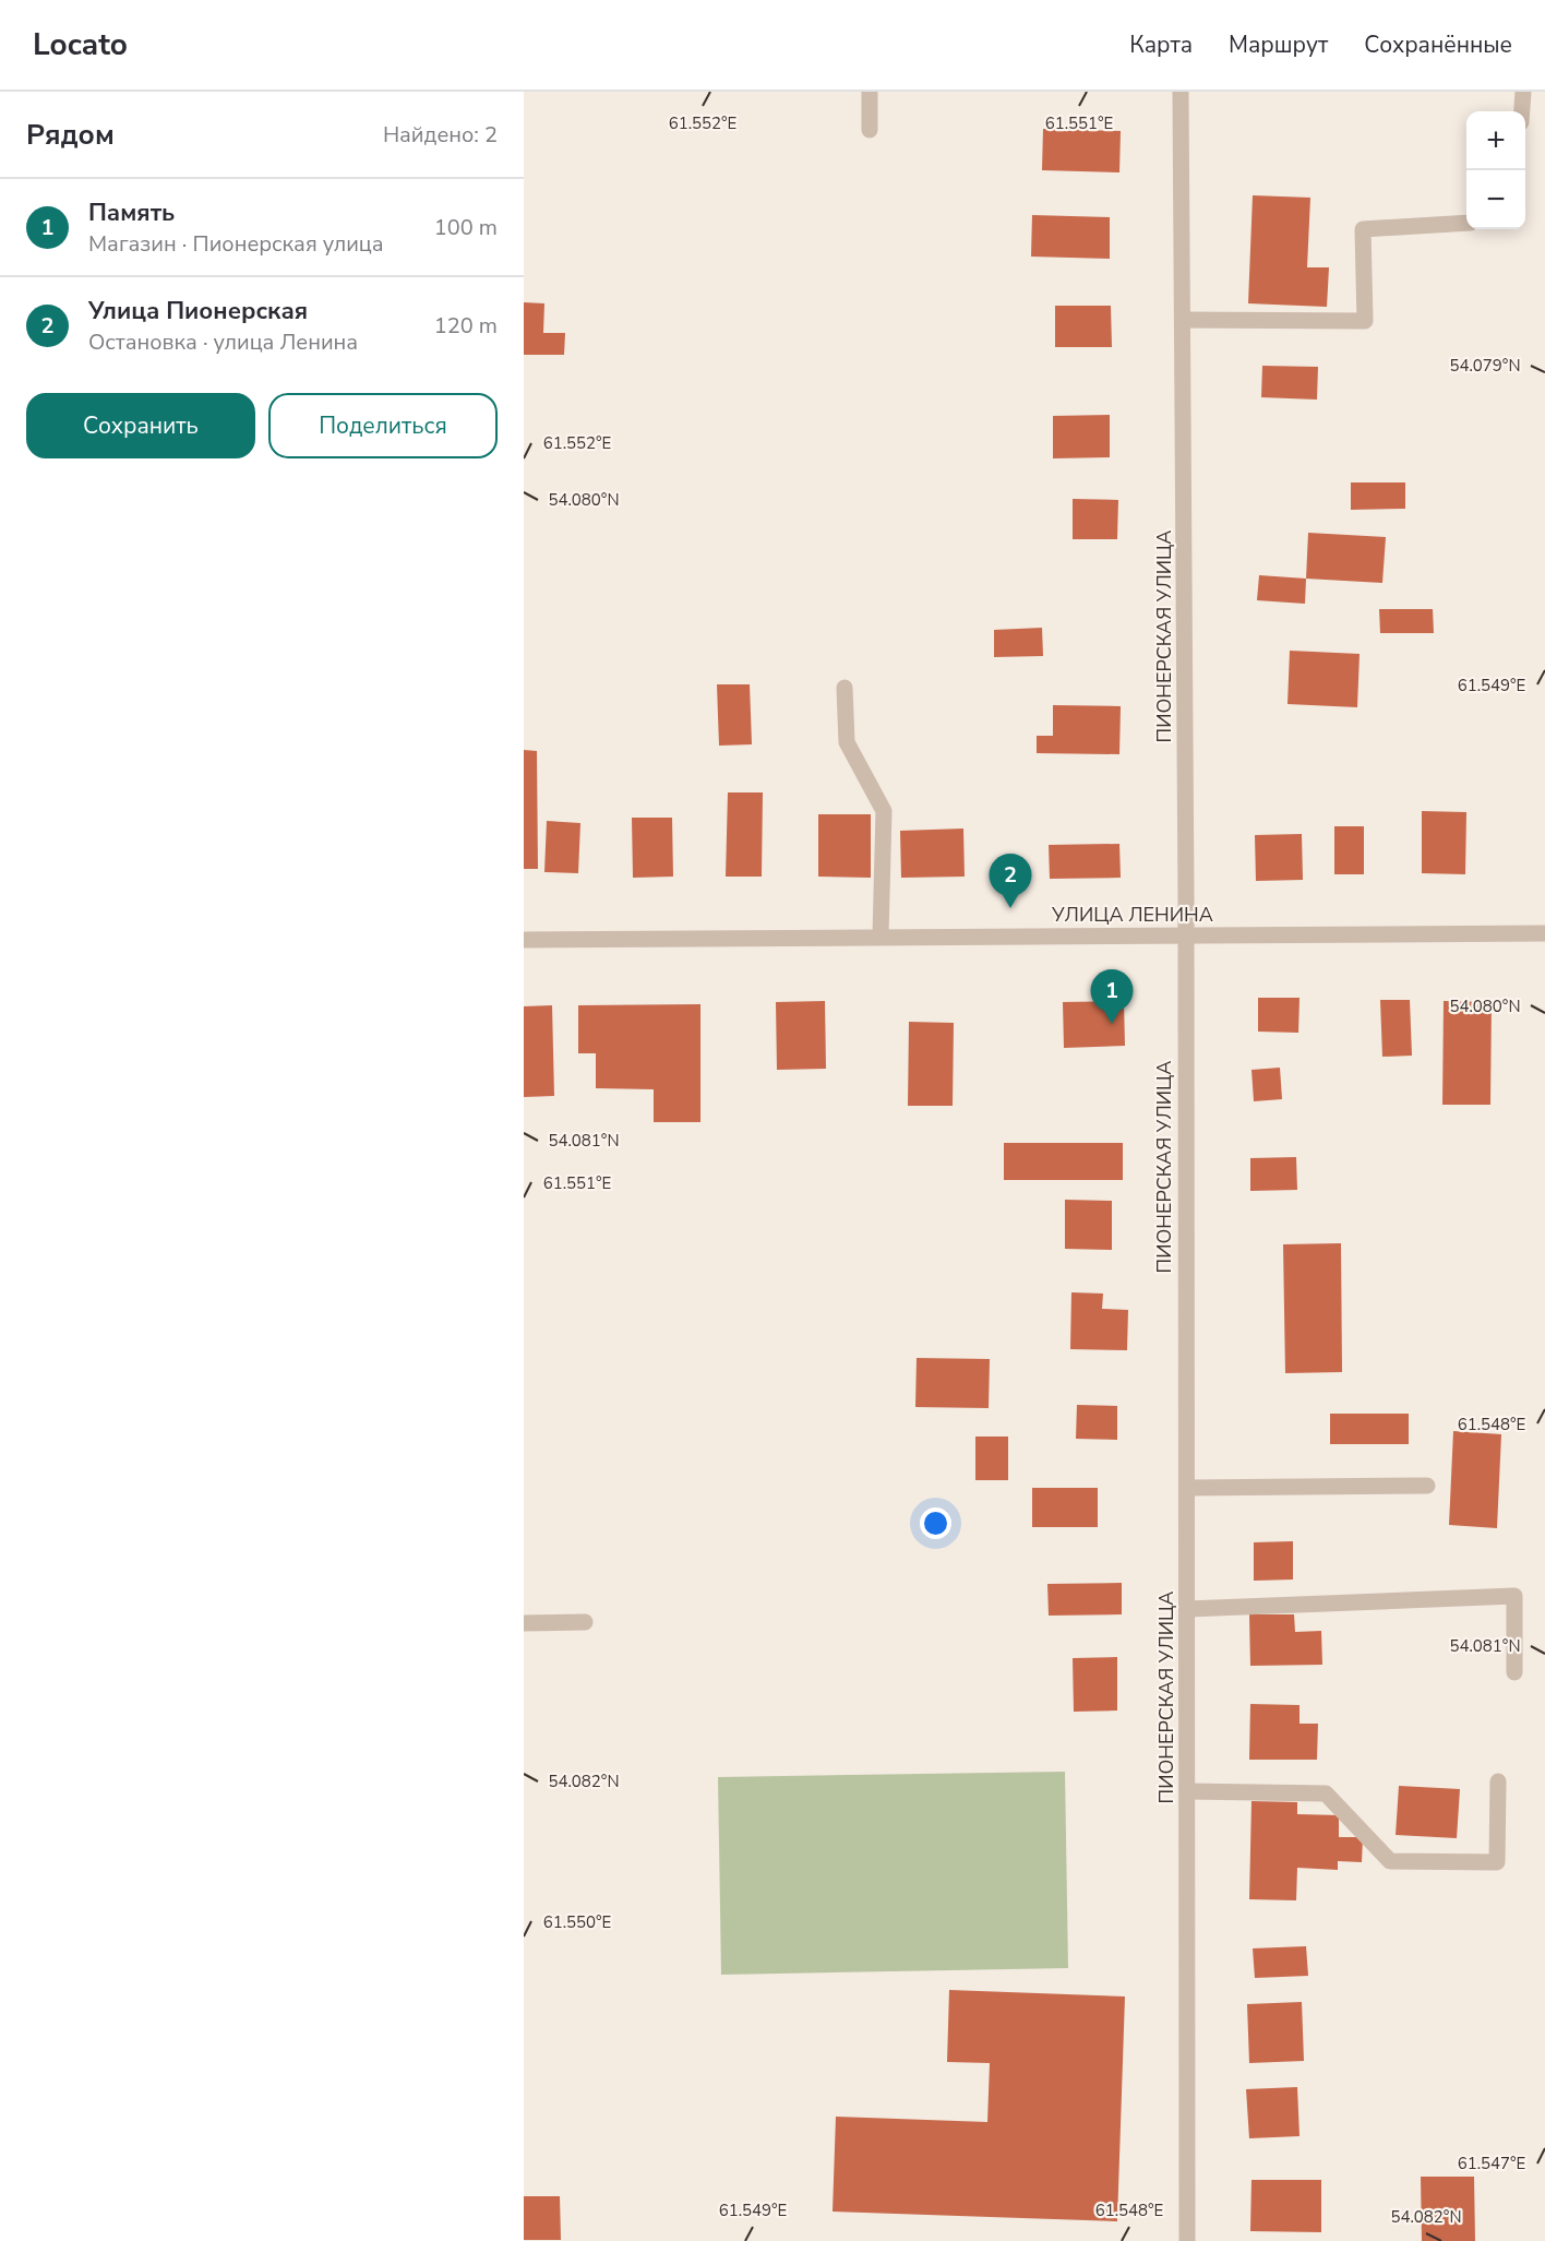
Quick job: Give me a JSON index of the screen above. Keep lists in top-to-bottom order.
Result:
{
  "streets": {
    "street": ["ПИОНЕРСКАЯ УЛИЦА", "УЛИЦА ЛЕНИНА"]
  },
  "crossings": [
    ["ПИОНЕРСКАЯ УЛИЦА", "УЛИЦА ЛЕНИНА"]
  ],
  "page": {
    "header": "Locato",
    "nav": ["Карта", "Маршрут", "Сохранённые"],
    "heading": ["Рядом", "Найдено: 2"],
    "map_buttons": ["+", "−"],
    "list": [
      {
        "mark": "1",
        "name": "Память",
        "note": "Магазин · Пионерская улица",
        "value": "100 m"
      },
      {
        "mark": "2",
        "name": "Улица Пионерская",
        "note": "Остановка · улица Ленина",
        "value": "120 m"
      }
    ],
    "buttons": ["Сохранить", "Поделиться"],
    "pins": ["2", "1"]
  },
  "coordinates": [
    "61.552°E",
    "61.551°E",
    "54.079°N",
    "54.080°N",
    "61.549°E",
    "54.081°N",
    "61.548°E",
    "54.082°N",
    "61.550°E",
    "61.547°E"
  ]
}
